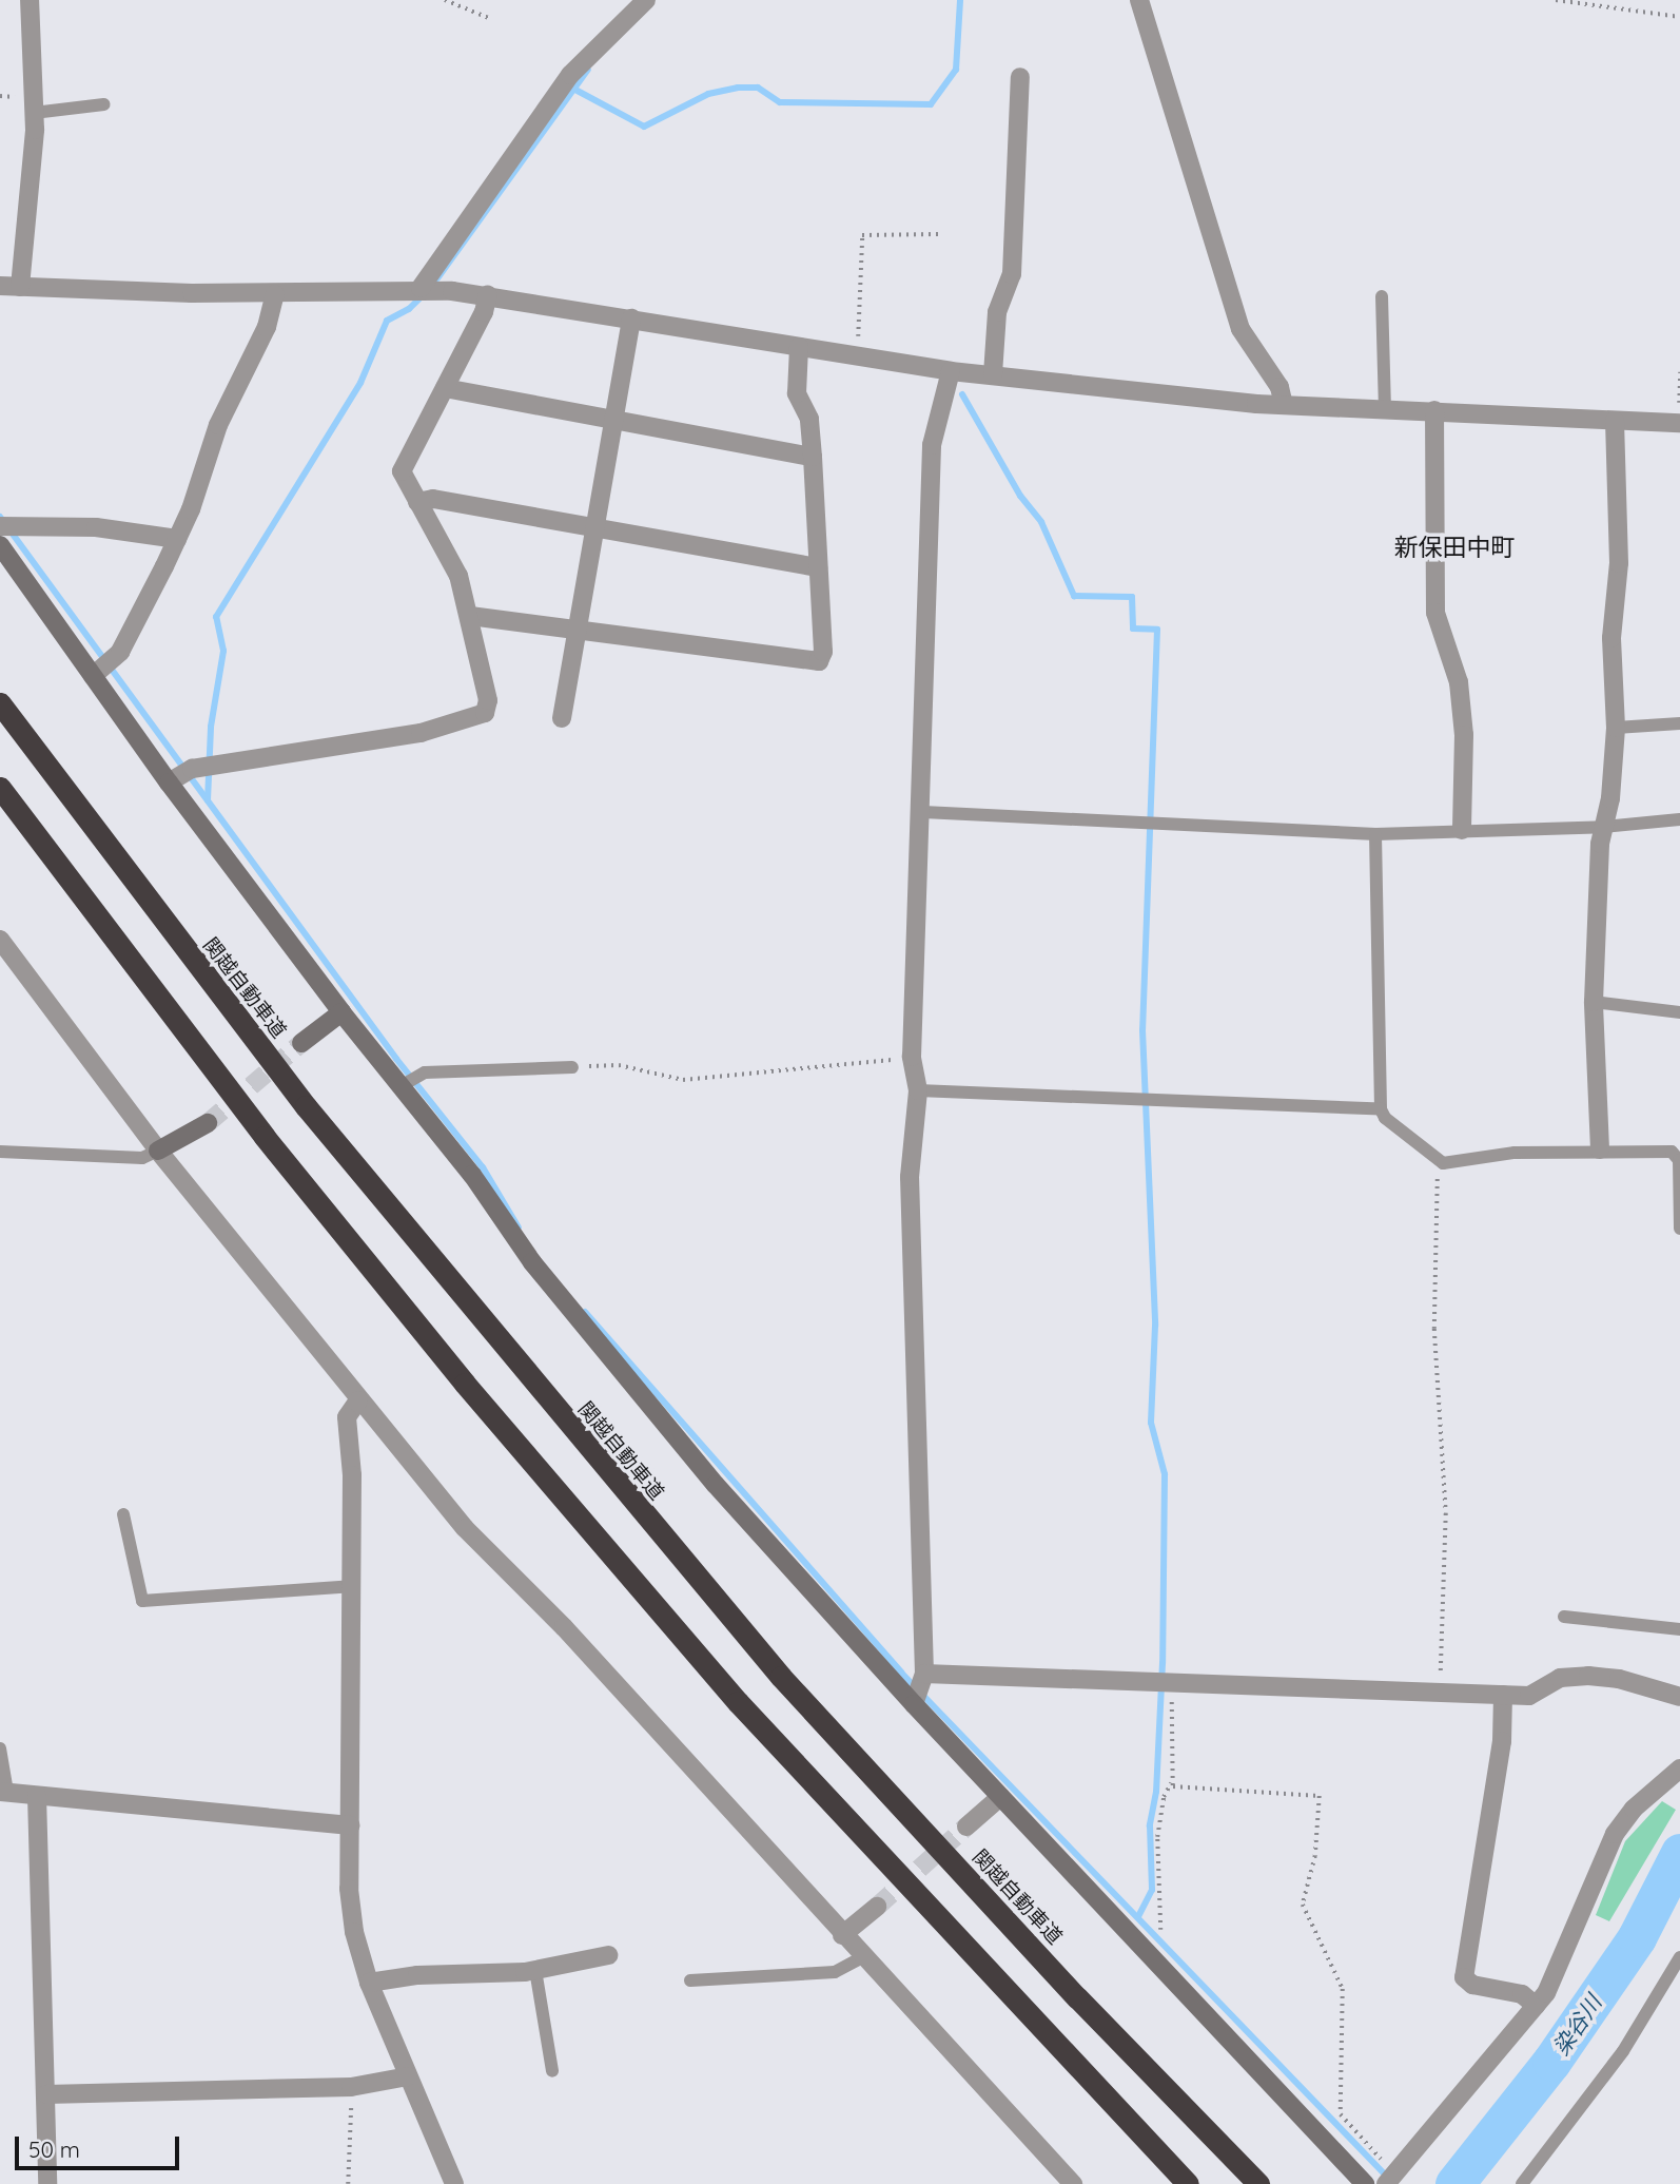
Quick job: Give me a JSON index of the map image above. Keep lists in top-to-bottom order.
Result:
{
  "streets": {
    "highway": ["関越自動車道"]
  },
  "districts": ["新保田中町"],
  "water": ["染谷川"],
  "scale_bar": "50 m"
}
